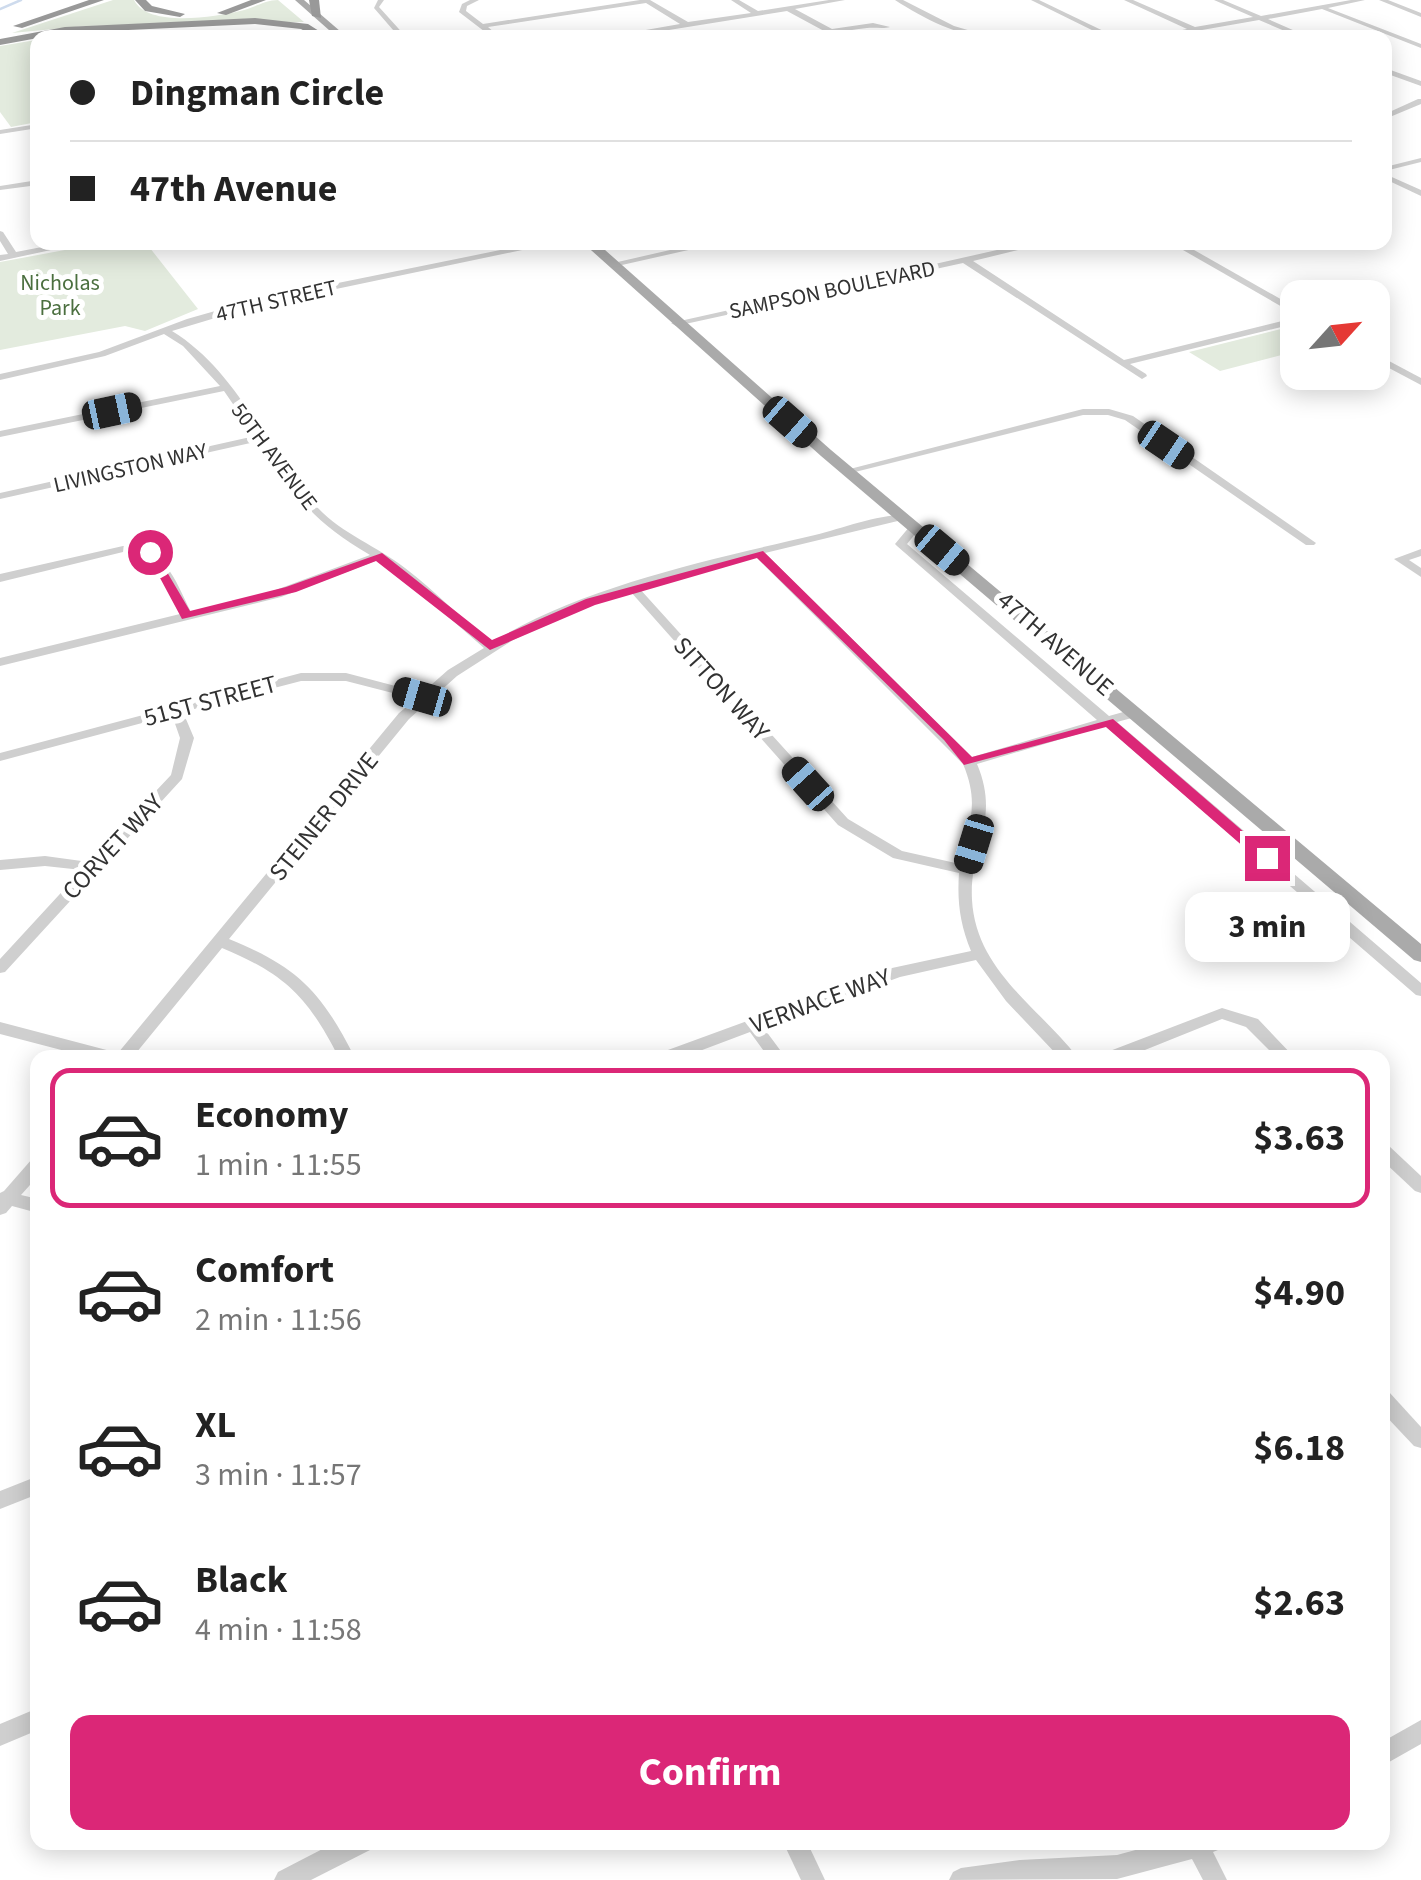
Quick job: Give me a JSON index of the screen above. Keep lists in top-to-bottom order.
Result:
{
  "streets": {
    "main road": ["47TH AVENUE"],
    "street": [
      "SAMPSON BOULEVARD",
      "47TH STREET",
      "50TH AVENUE",
      "LIVINGSTON WAY",
      "SITTON WAY",
      "51ST STREET",
      "STEINER DRIVE",
      "CORVET WAY",
      "VERNACE WAY"
    ]
  },
  "crossings": [
    ["SAMPSON BOULEVARD", "47TH AVENUE"],
    ["47TH STREET", "50TH AVENUE"],
    ["50TH AVENUE", "LIVINGSTON WAY"],
    ["50TH AVENUE", "STEINER DRIVE"],
    ["47TH AVENUE", "STEINER DRIVE"],
    ["SITTON WAY", "STEINER DRIVE"],
    ["51ST STREET", "STEINER DRIVE"],
    ["51ST STREET", "CORVET WAY"]
  ],
  "parks": ["Nicholas Park"],
  "north": "top right",
  "page": {
    "banner": ["Dingman Circle", "47th Avenue"],
    "bubble": "3 min",
    "list": [
      {
        "name": "Economy",
        "note": "1 min · 11:55",
        "value": "$3.63"
      },
      {
        "name": "Comfort",
        "note": "2 min · 11:56",
        "value": "$4.90"
      },
      {
        "name": "XL",
        "note": "3 min · 11:57",
        "value": "$6.18"
      },
      {
        "name": "Black",
        "note": "4 min · 11:58",
        "value": "$2.63"
      }
    ],
    "buttons": "Confirm"
  }
}
